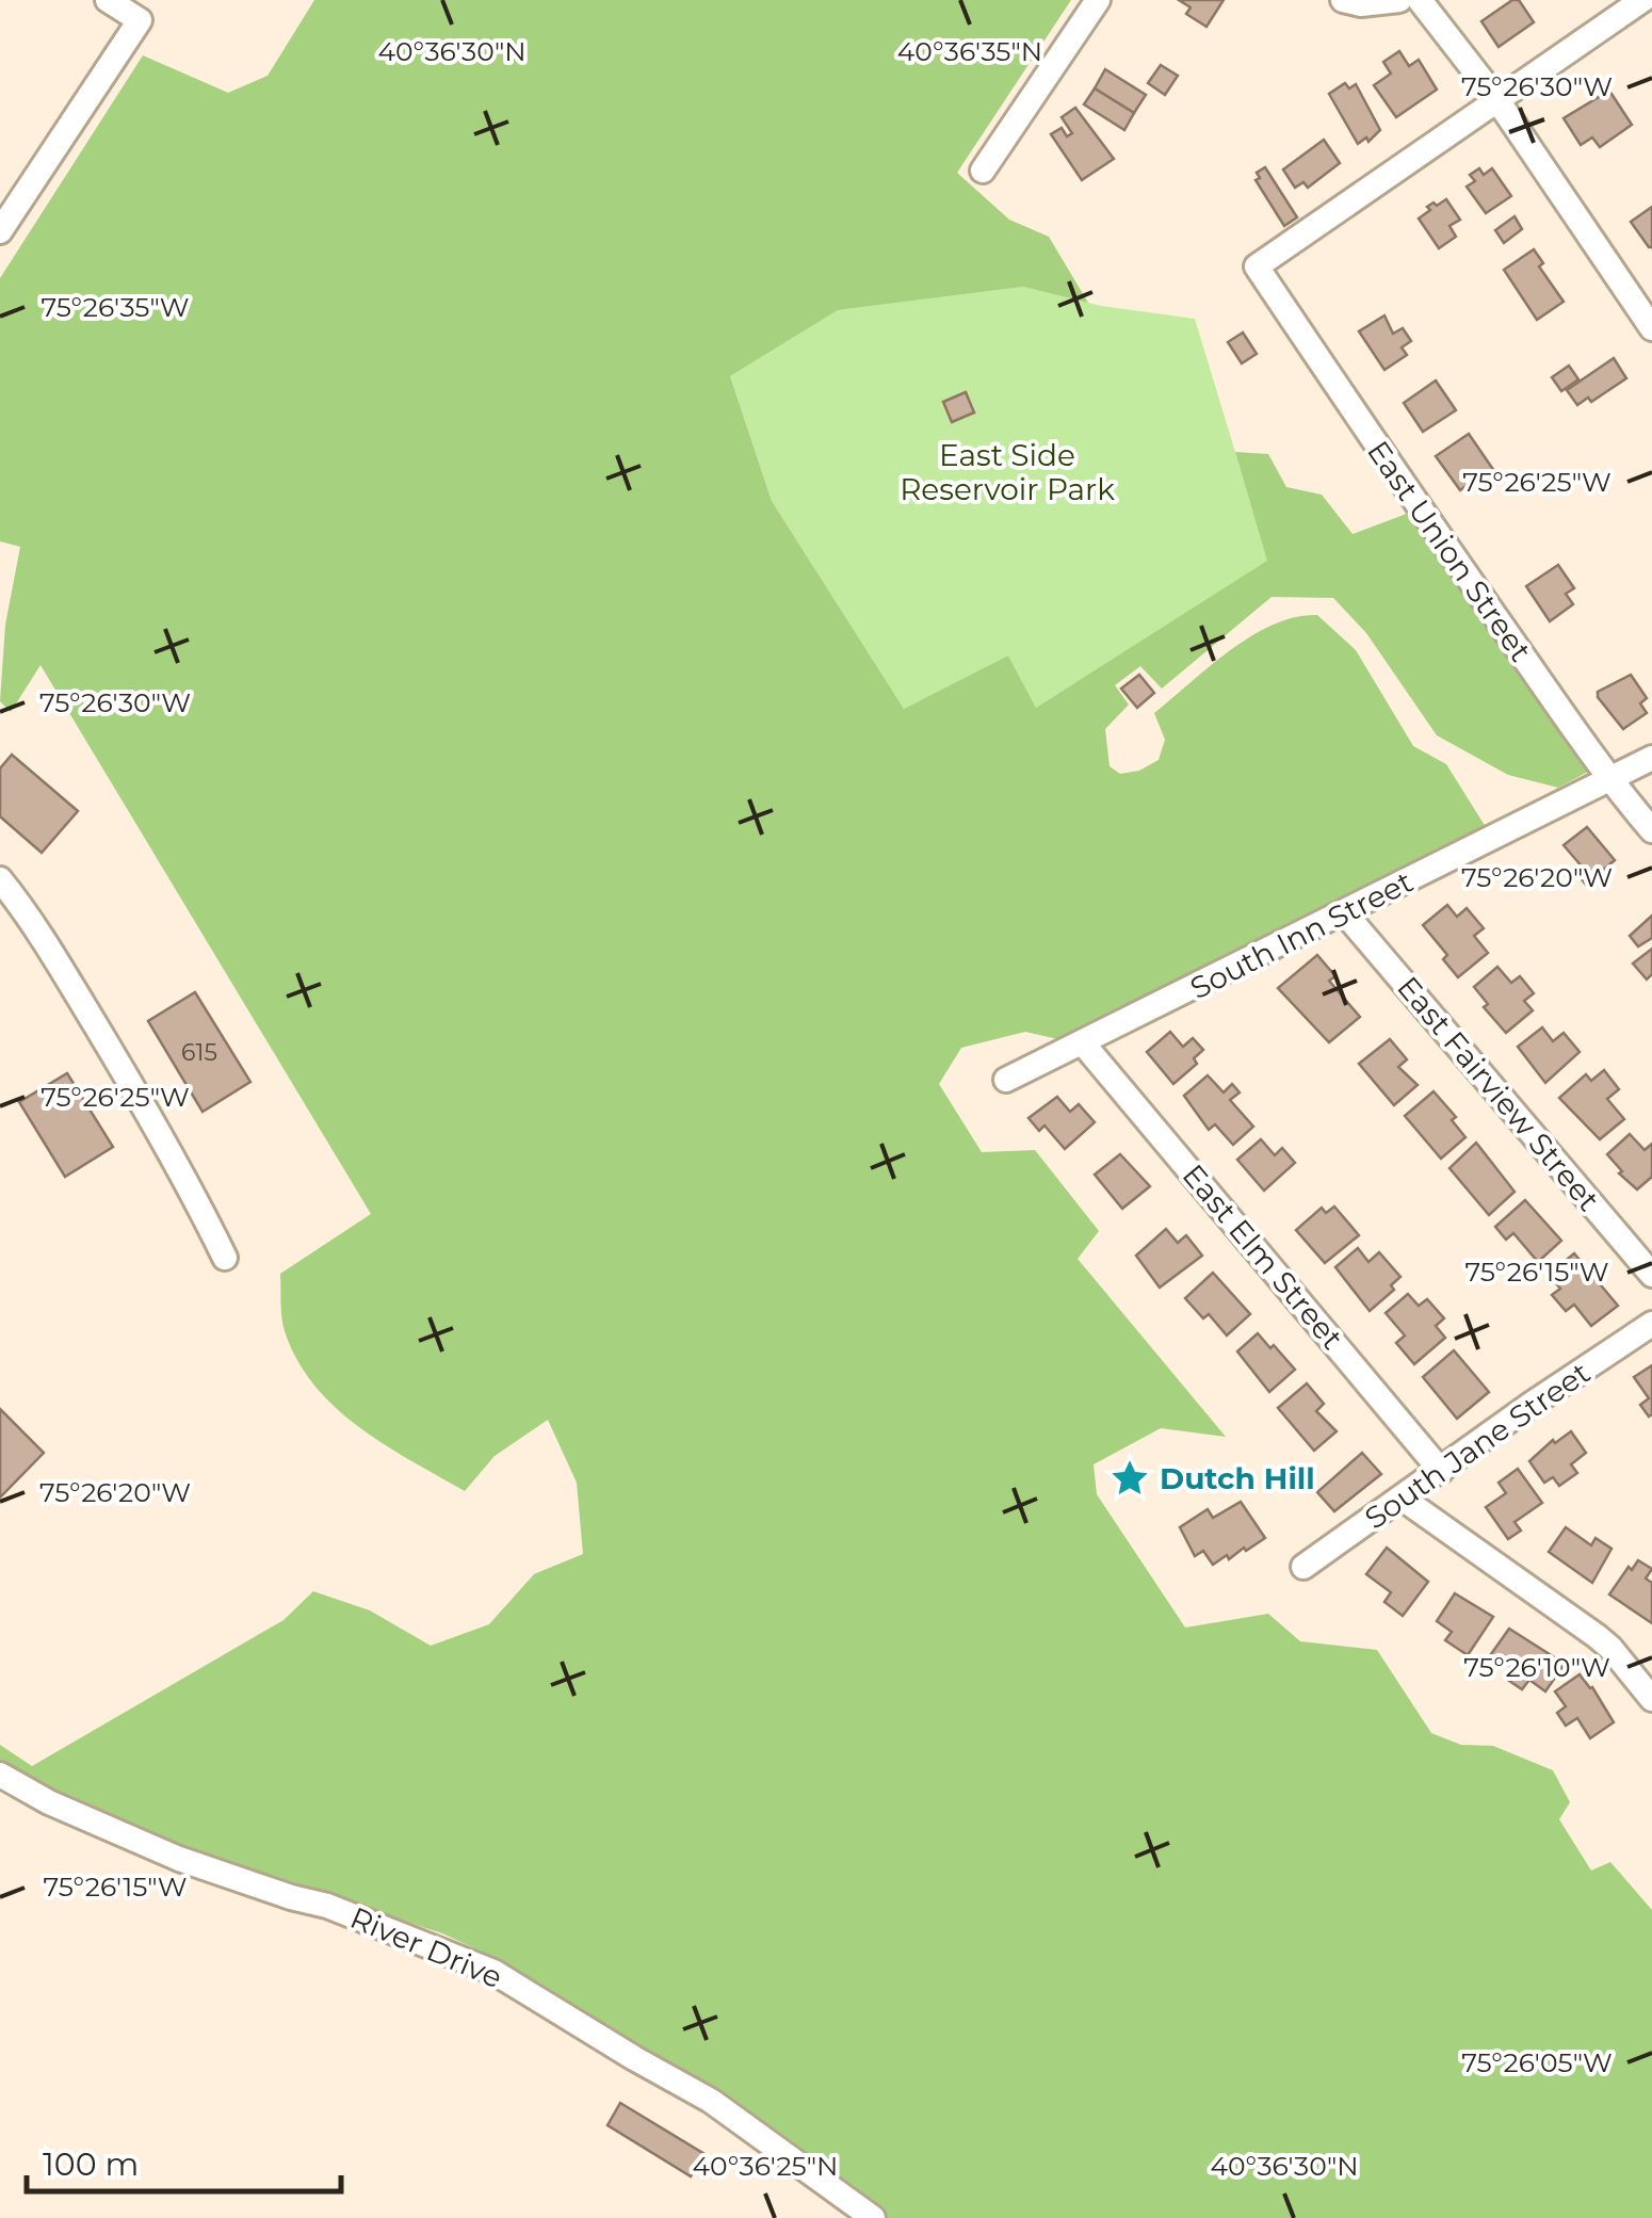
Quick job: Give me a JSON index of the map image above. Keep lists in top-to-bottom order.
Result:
{
  "streets": {
    "street": [
      "East Union Street",
      "South Inn Street",
      "East Fairview Street",
      "East Elm Street",
      "South Jane Street",
      "River Drive"
    ]
  },
  "crossings": [
    ["East Union Street", "South Inn Street"],
    ["South Inn Street", "East Fairview Street"],
    ["South Inn Street", "East Elm Street"],
    ["East Elm Street", "South Jane Street"]
  ],
  "parks": ["East Side Reservoir Park"],
  "places": {
    "place": ["Dutch Hill"]
  },
  "house_numbers": ["615"],
  "scale_bar": "100 m",
  "coordinates": [
    "40°36'30\"N",
    "40°36'35\"N",
    "75°26'30\"W",
    "75°26'35\"W",
    "75°26'25\"W",
    "75°26'20\"W",
    "75°26'15\"W",
    "75°26'10\"W",
    "75°26'05\"W",
    "40°36'25\"N"
  ]
}
